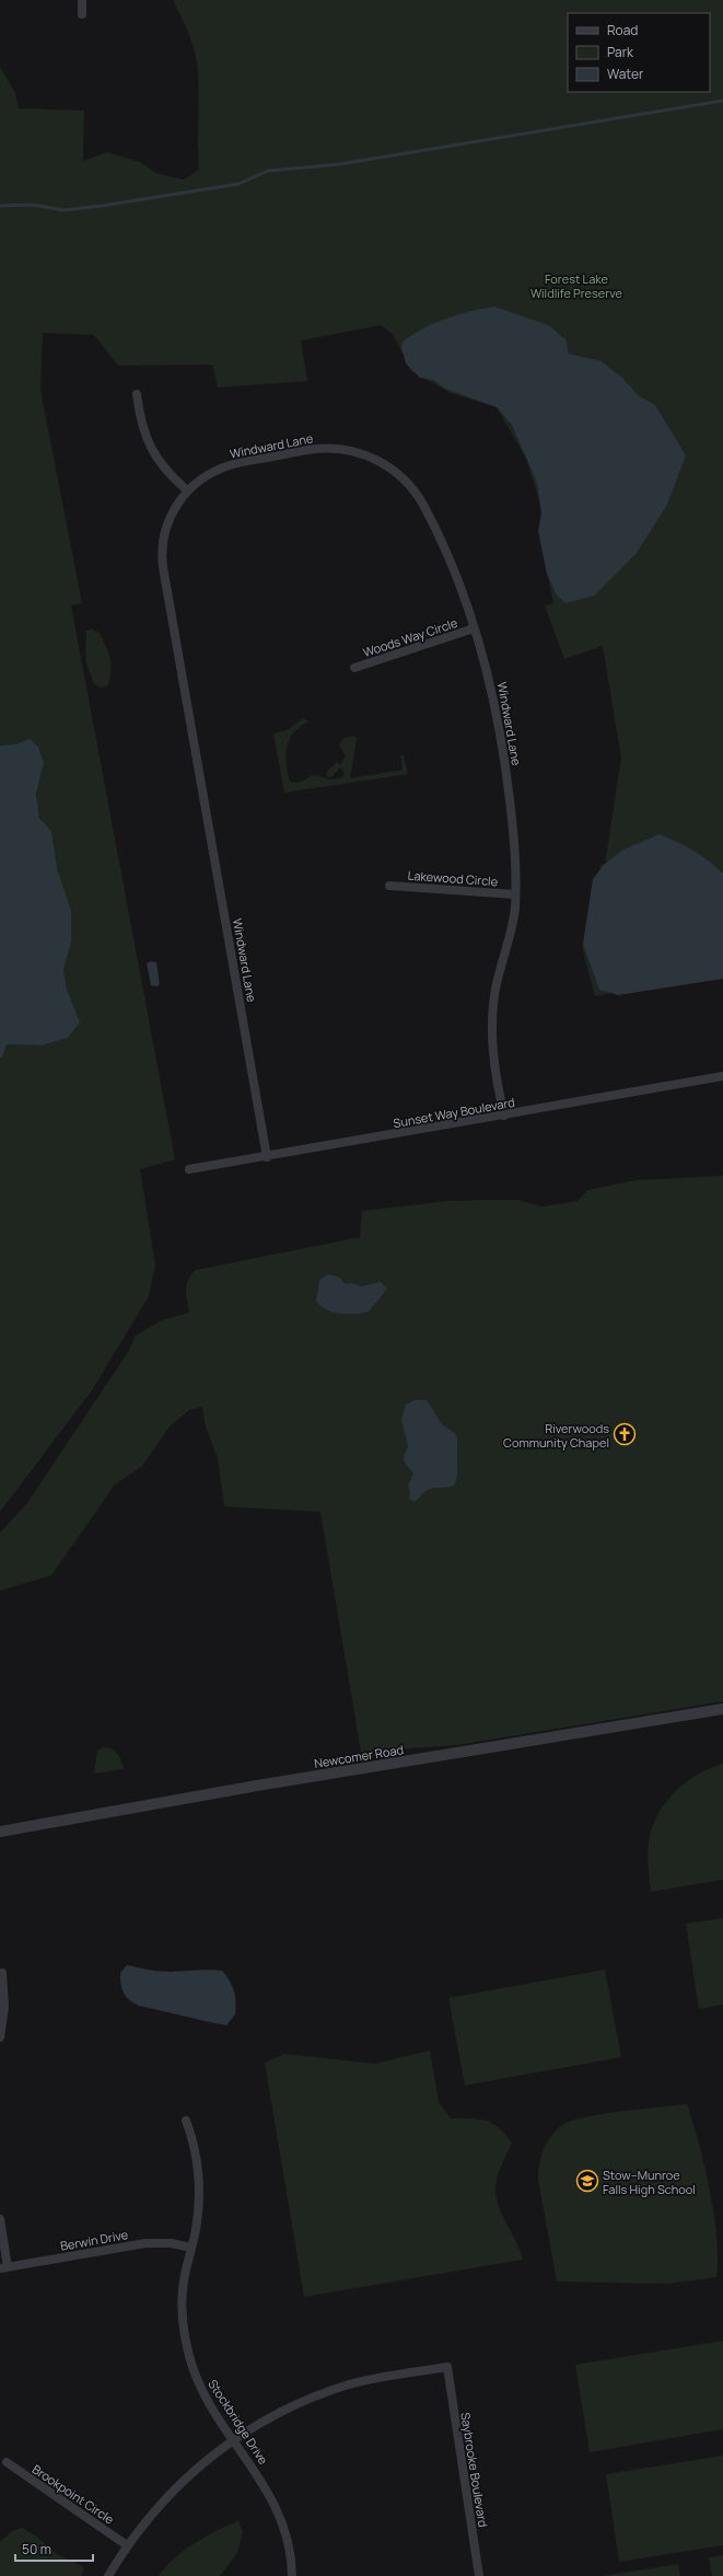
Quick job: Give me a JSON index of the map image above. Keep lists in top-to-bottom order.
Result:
{
  "streets": {
    "street": [
      "Windward Lane",
      "Woods Way Circle",
      "Lakewood Circle",
      "Sunset Way Boulevard",
      "Newcomer Road",
      "Berwin Drive",
      "Stockbridge Drive",
      "Saybrooke Boulevard",
      "Brookpoint Circle"
    ]
  },
  "crossings": [
    ["Windward Lane", "Woods Way Circle"],
    ["Windward Lane", "Lakewood Circle"],
    ["Windward Lane", "Sunset Way Boulevard"],
    ["Berwin Drive", "Stockbridge Drive"],
    ["Stockbridge Drive", "Saybrooke Boulevard"]
  ],
  "parks": ["Forest Lake Wildlife Preserve"],
  "places": {
    "church": ["Riverwoods Community Chapel"],
    "school or university": ["Stow–Munroe Falls High School"]
  },
  "legend": ["Road", "Park", "Water"],
  "scale_bar": "50 m"
}
